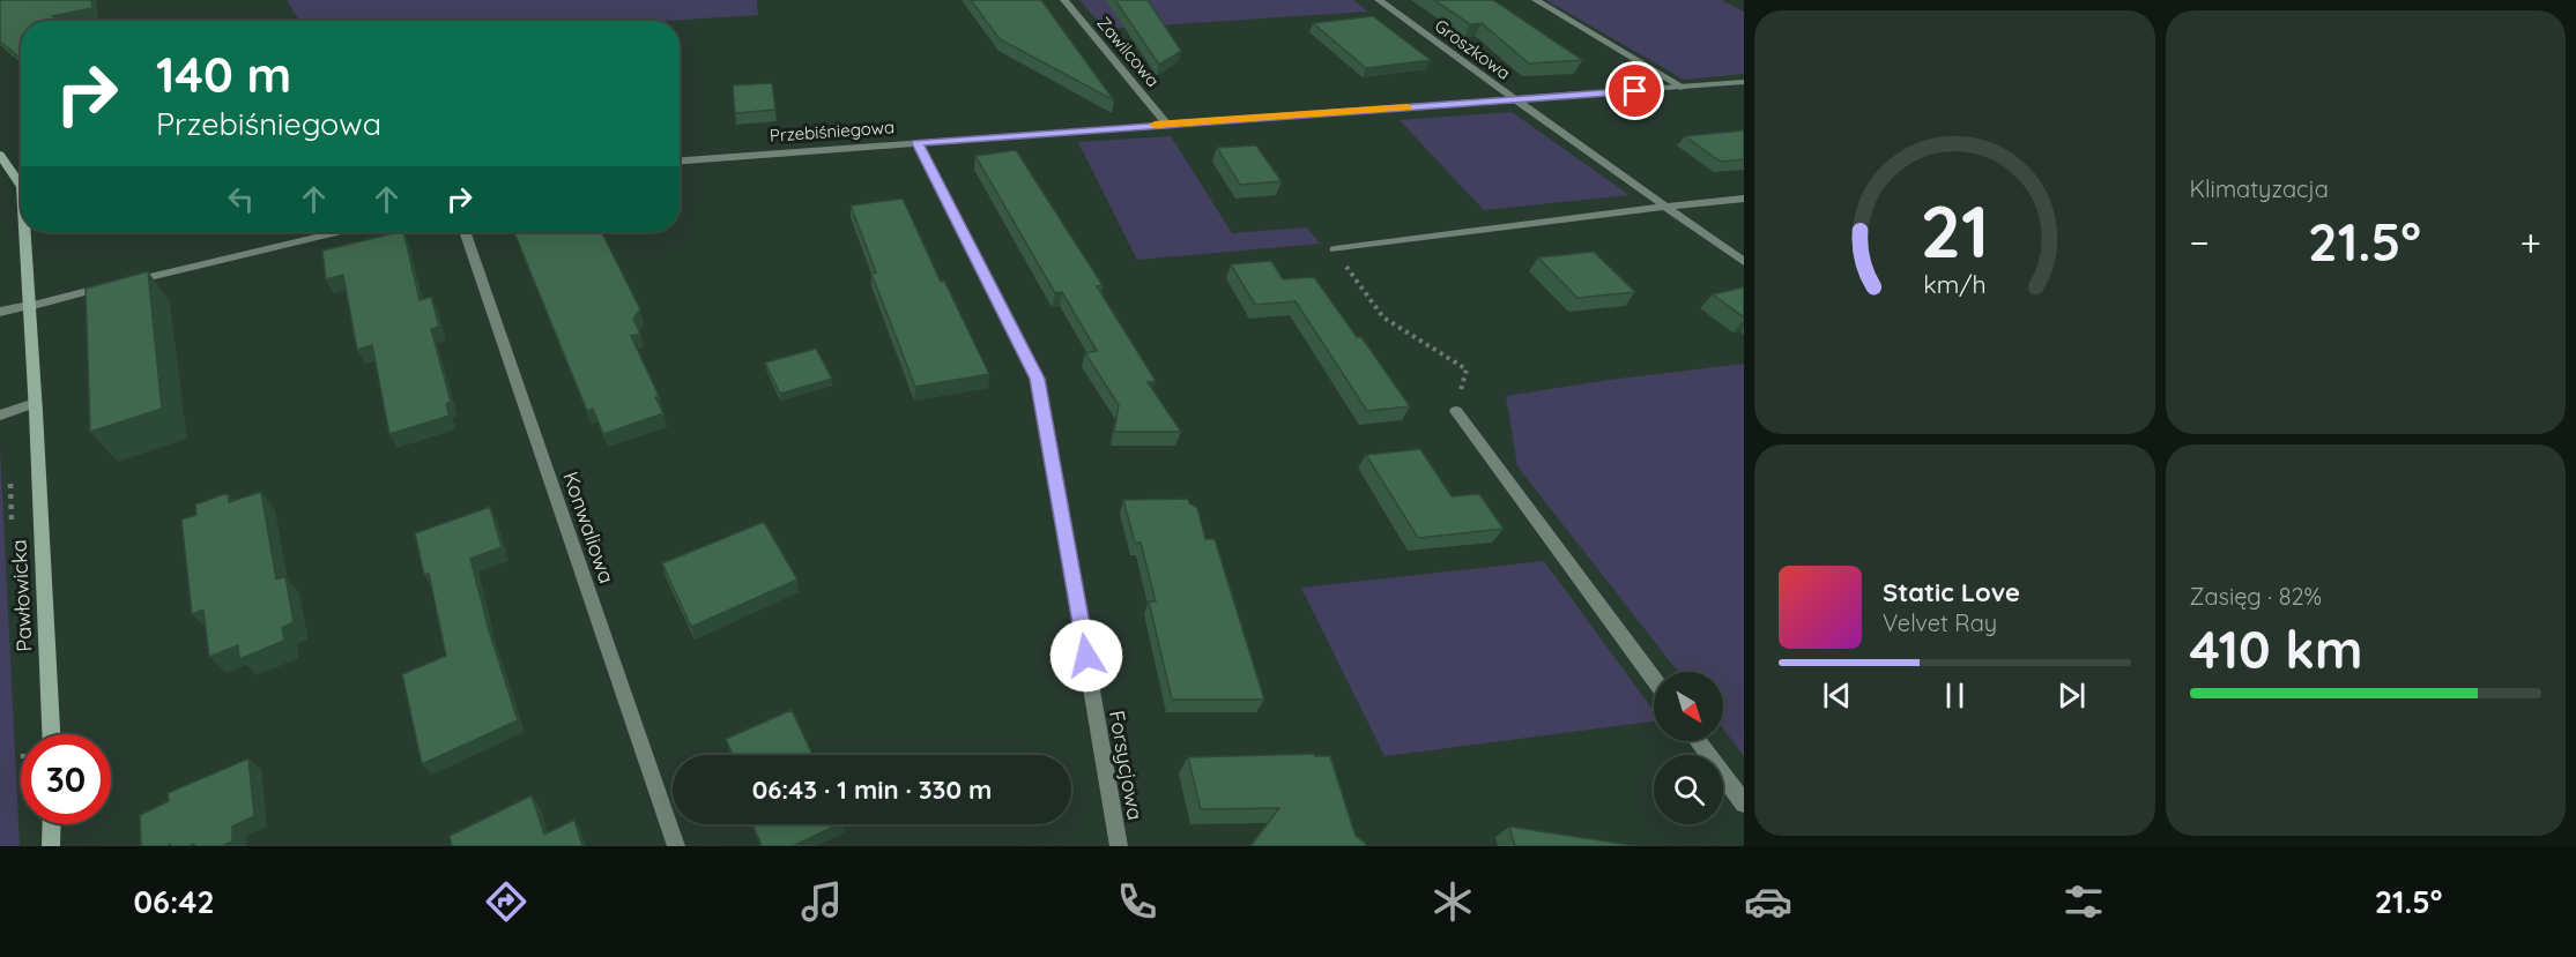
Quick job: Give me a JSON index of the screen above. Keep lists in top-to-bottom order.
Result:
{
  "streets": {
    "street": [
      "Groszkowa",
      "Zawilcowa",
      "Przebiśniegowa",
      "Konwaliowa",
      "Pawłowicka",
      "Forsycjowa"
    ]
  },
  "crossings": [
    ["Groszkowa", "Przebiśniegowa"],
    ["Zawilcowa", "Przebiśniegowa"],
    ["Przebiśniegowa", "Forsycjowa"]
  ],
  "north": "bottom right",
  "page": {
    "tile": [
      "Klimatyzacja",
      ["Zasięg · 82%", "410 km"]
    ],
    "turn": ["140 m", "Przebiśniegowa"],
    "heat": ["−", "21.5°", "+"],
    "song": ["Static Love", "Velvet Ray"],
    "limit": "30",
    "trip": "06:43 · 1 min · 330 m",
    "tabs": ["06:42", "21.5°"],
    "gauge": ["21", "km/h"]
  }
}
